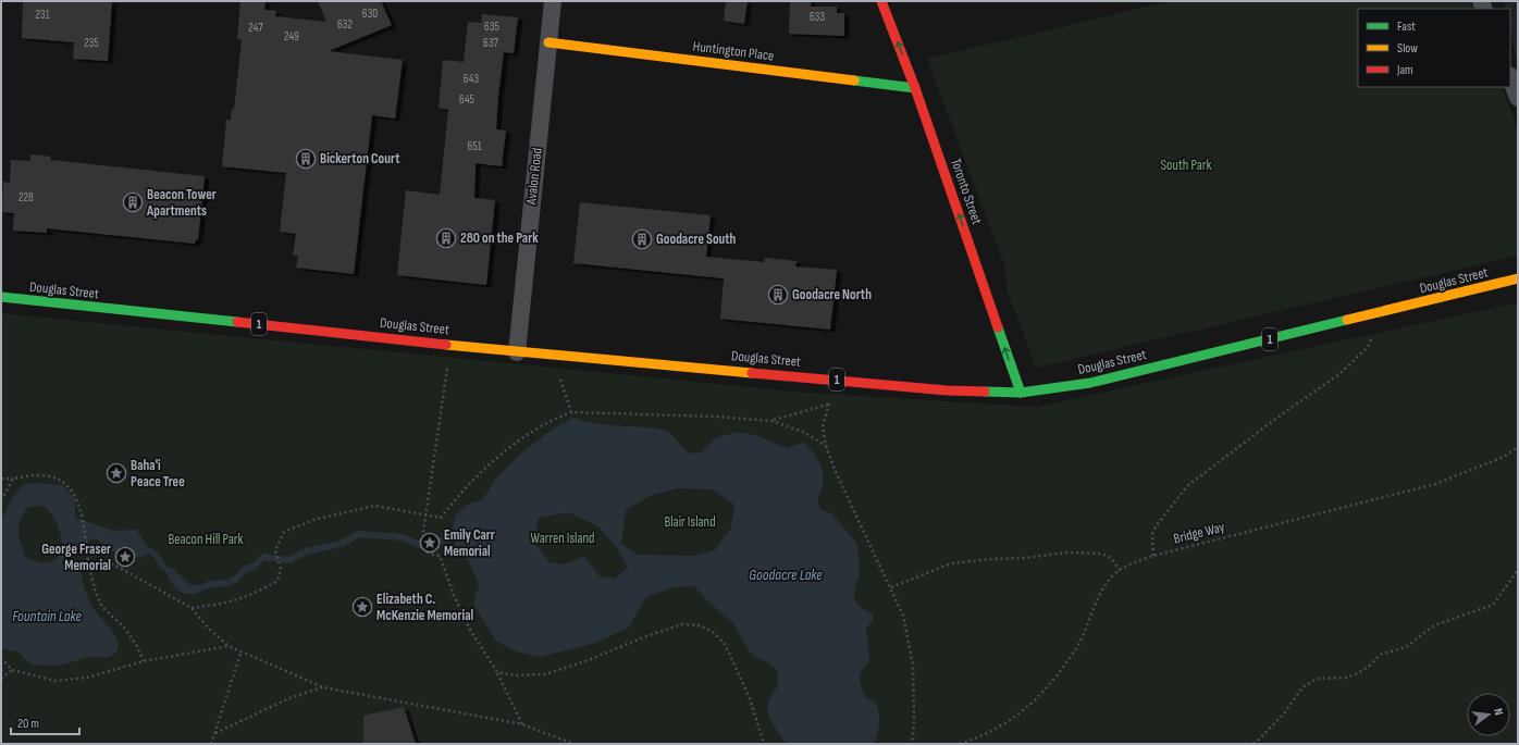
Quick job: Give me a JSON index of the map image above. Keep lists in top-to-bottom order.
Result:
{
  "streets": {
    "main road": [
      "Huntington Place",
      "Toronto Street",
      "Douglas Street",
      "1"
    ],
    "street": ["Avalon Road"],
    "path": ["Bridge Way"]
  },
  "crossings": [
    ["Huntington Place", "Avalon Road"],
    ["Huntington Place", "Toronto Street"],
    ["Avalon Road", "Douglas Street"],
    ["Toronto Street", "Douglas Street"]
  ],
  "one_way": ["Toronto Street"],
  "water": ["Goodacre Lake", "Fountain Lake"],
  "parks": [
    "South Park",
    "Blair Island",
    "Warren Island",
    "Beacon Hill Park"
  ],
  "places": {
    "building": [
      "Bickerton Court",
      "Beacon Tower Apartments",
      "280 on the Park",
      "Goodacre South",
      "Goodacre North"
    ],
    "place": [
      "Baha'i Peace Tree",
      "Emily Carr Memorial",
      "George Fraser Memorial",
      "Elizabeth C. McKenzie Memorial"
    ]
  },
  "house_numbers": [
    "630",
    "231",
    "633",
    "632",
    "635",
    "247",
    "249",
    "235",
    "637",
    "643",
    "645",
    "651",
    "228"
  ],
  "legend": ["Fast", "Slow", "Jam"],
  "scale_bar": "20 m",
  "north": "right"
}
